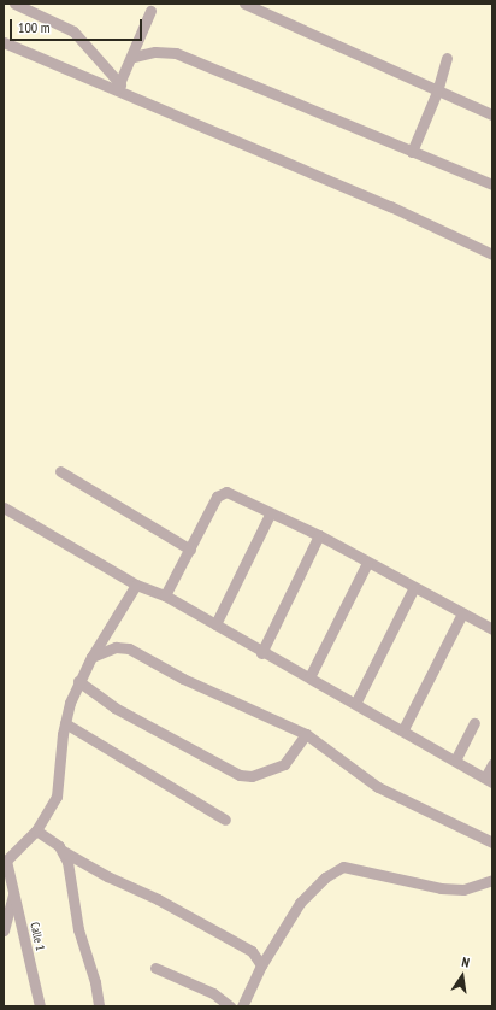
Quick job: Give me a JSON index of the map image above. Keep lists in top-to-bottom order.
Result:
{
  "streets": {
    "street": ["Calle 1"]
  },
  "scale_bar": "100 m",
  "north": "top"
}
